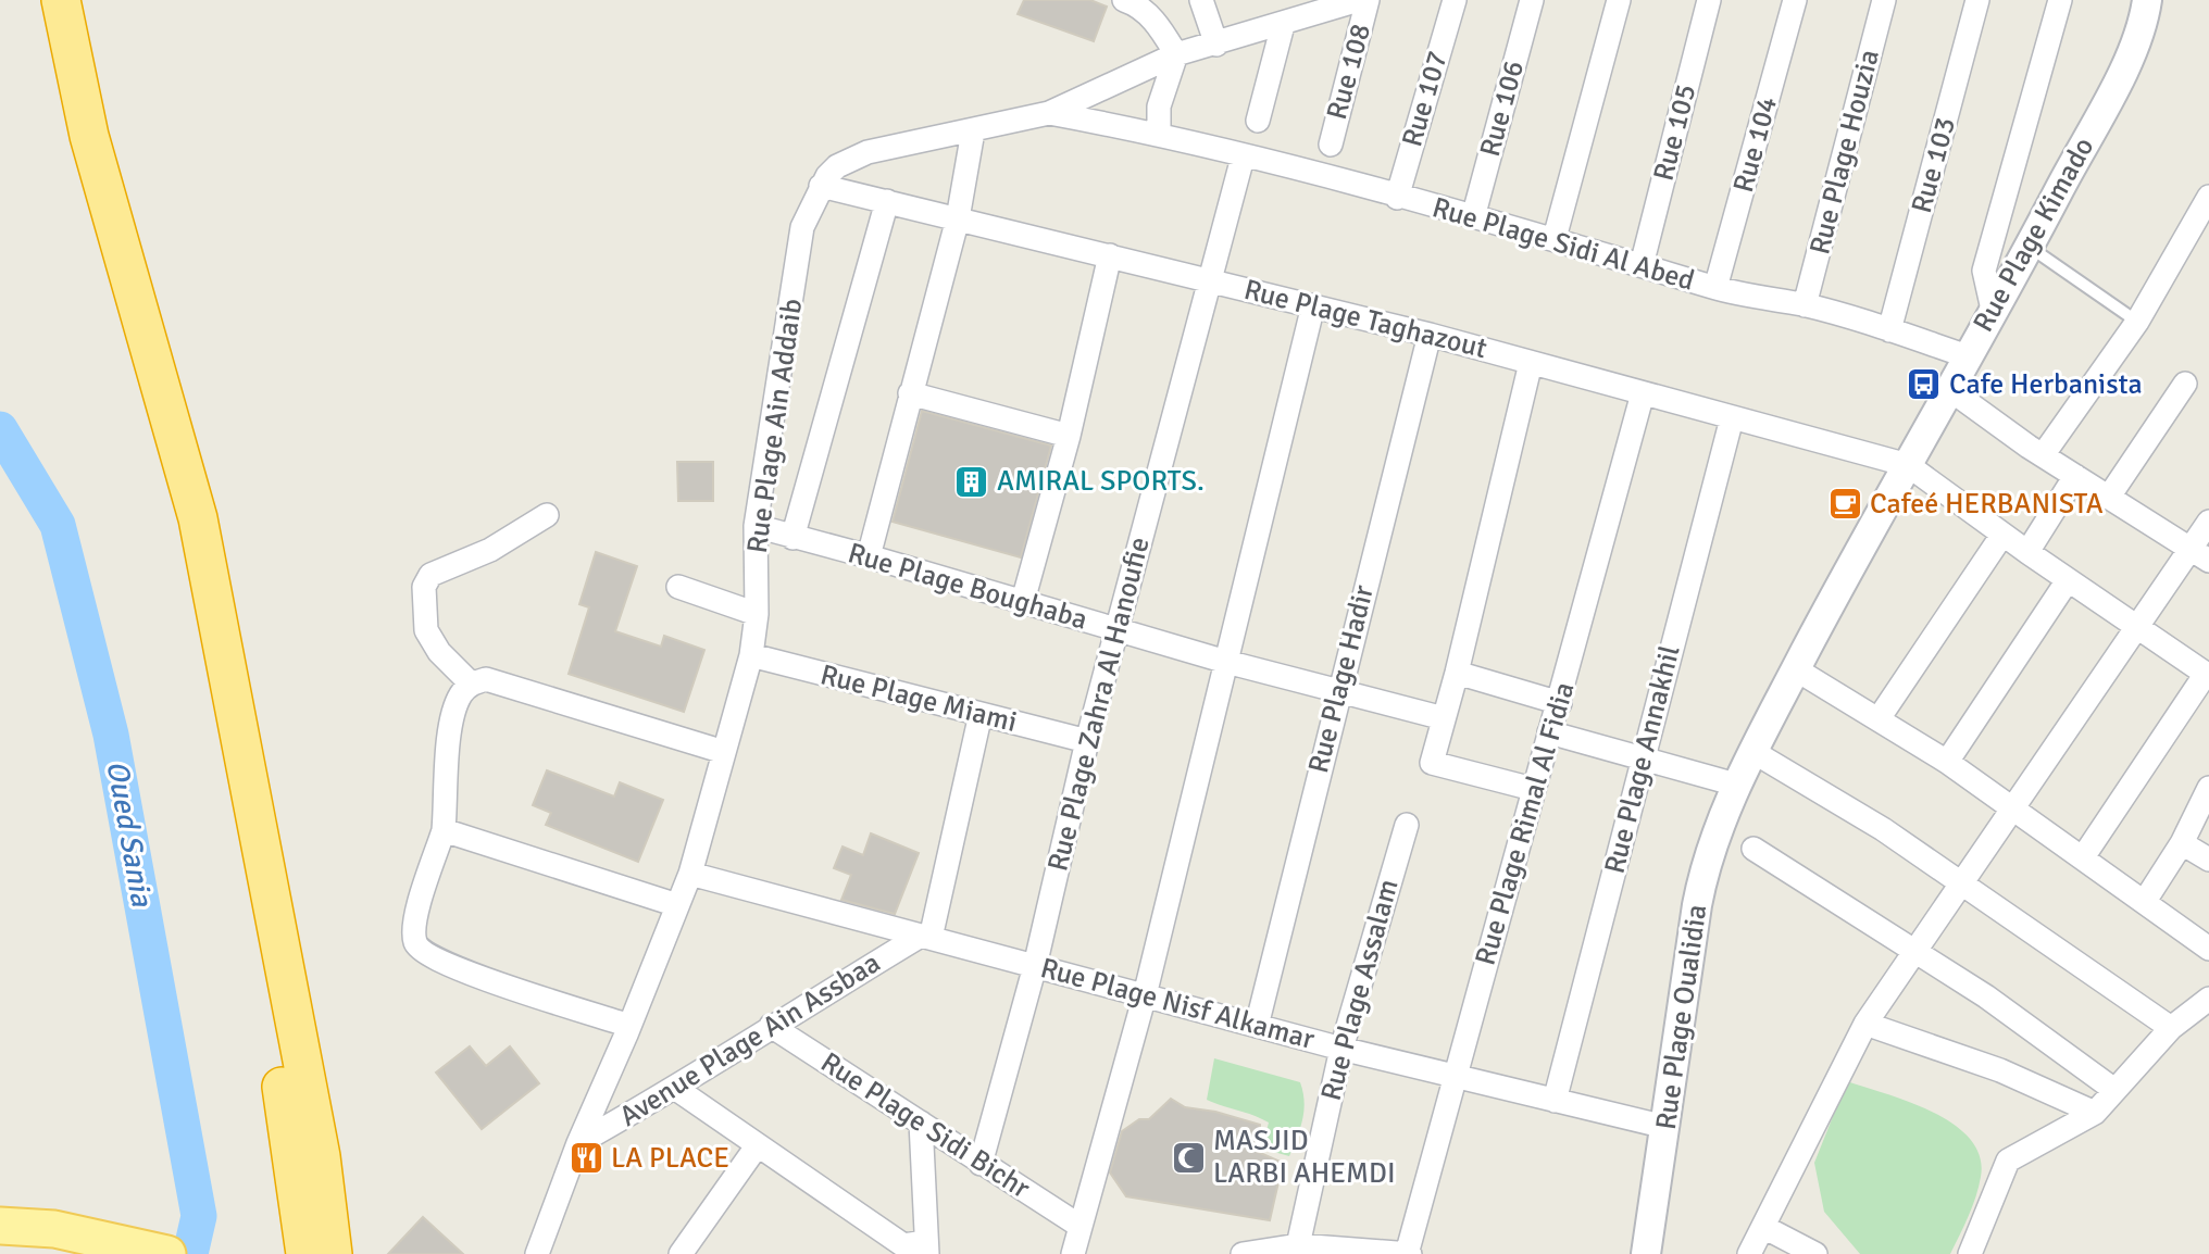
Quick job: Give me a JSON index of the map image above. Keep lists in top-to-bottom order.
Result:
{
  "streets": {
    "street": [
      "Rue 108",
      "Rue 107",
      "Rue 106",
      "Rue 105",
      "Rue 104",
      "Rue Plage Houzia",
      "Rue 103",
      "Rue Plage Kimado",
      "Rue Plage Sidi Al Abed",
      "Rue Plage Taghazout",
      "Rue Plage Ain Addaib",
      "Rue Plage Boughaba",
      "Rue Plage Hadir",
      "Rue Plage Miami",
      "Rue Plage Zahra Al Hanoufie",
      "Rue Plage Annakhil",
      "Rue Plage Rimal Al Fidia",
      "Rue Plage Assalam",
      "Rue Plage Nisf Alkamar",
      "Rue Plage Oualidia",
      "Avenue Plage Ain Assbaa",
      "Rue Plage Sidi Bichr"
    ]
  },
  "crossings": [
    ["Rue 107", "Rue Plage Sidi Al Abed"],
    ["Rue 106", "Rue Plage Sidi Al Abed"],
    ["Rue 105", "Rue Plage Sidi Al Abed"],
    ["Rue 104", "Rue Plage Sidi Al Abed"],
    ["Rue Plage Houzia", "Rue Plage Sidi Al Abed"],
    ["Rue 103", "Rue Plage Sidi Al Abed"],
    ["Rue Plage Kimado", "Rue Plage Sidi Al Abed"],
    ["Rue Plage Kimado", "Rue Plage Taghazout"],
    ["Rue Plage Kimado", "Rue Plage Oualidia"],
    ["Rue Plage Sidi Al Abed", "Rue Plage Ain Addaib"],
    ["Rue Plage Sidi Al Abed", "Rue Plage Zahra Al Hanoufie"],
    ["Rue Plage Taghazout", "Rue Plage Ain Addaib"],
    ["Rue Plage Taghazout", "Rue Plage Hadir"],
    ["Rue Plage Taghazout", "Rue Plage Zahra Al Hanoufie"],
    ["Rue Plage Taghazout", "Rue Plage Annakhil"],
    ["Rue Plage Taghazout", "Rue Plage Rimal Al Fidia"],
    ["Rue Plage Ain Addaib", "Rue Plage Boughaba"],
    ["Rue Plage Ain Addaib", "Rue Plage Miami"],
    ["Rue Plage Ain Addaib", "Rue Plage Nisf Alkamar"],
    ["Rue Plage Ain Addaib", "Avenue Plage Ain Assbaa"],
    ["Rue Plage Boughaba", "Rue Plage Hadir"],
    ["Rue Plage Boughaba", "Rue Plage Zahra Al Hanoufie"],
    ["Rue Plage Hadir", "Rue Plage Nisf Alkamar"],
    ["Rue Plage Miami", "Rue Plage Zahra Al Hanoufie"],
    ["Rue Plage Zahra Al Hanoufie", "Rue Plage Nisf Alkamar"],
    ["Rue Plage Zahra Al Hanoufie", "Rue Plage Sidi Bichr"],
    ["Rue Plage Annakhil", "Rue Plage Nisf Alkamar"],
    ["Rue Plage Rimal Al Fidia", "Rue Plage Nisf Alkamar"],
    ["Rue Plage Assalam", "Rue Plage Nisf Alkamar"],
    ["Rue Plage Nisf Alkamar", "Rue Plage Oualidia"],
    ["Rue Plage Nisf Alkamar", "Avenue Plage Ain Assbaa"],
    ["Avenue Plage Ain Assbaa", "Rue Plage Sidi Bichr"]
  ],
  "water": ["Oued Sania"],
  "places": {
    "bus stop": ["Cafe Herbanista"],
    "building": ["AMIRAL SPORTS."],
    "cafe": ["Cafeé HERBANISTA"],
    "mosque": ["MASJID LARBI AHEMDI"],
    "restaurant": ["LA PLACE"]
  }
}
